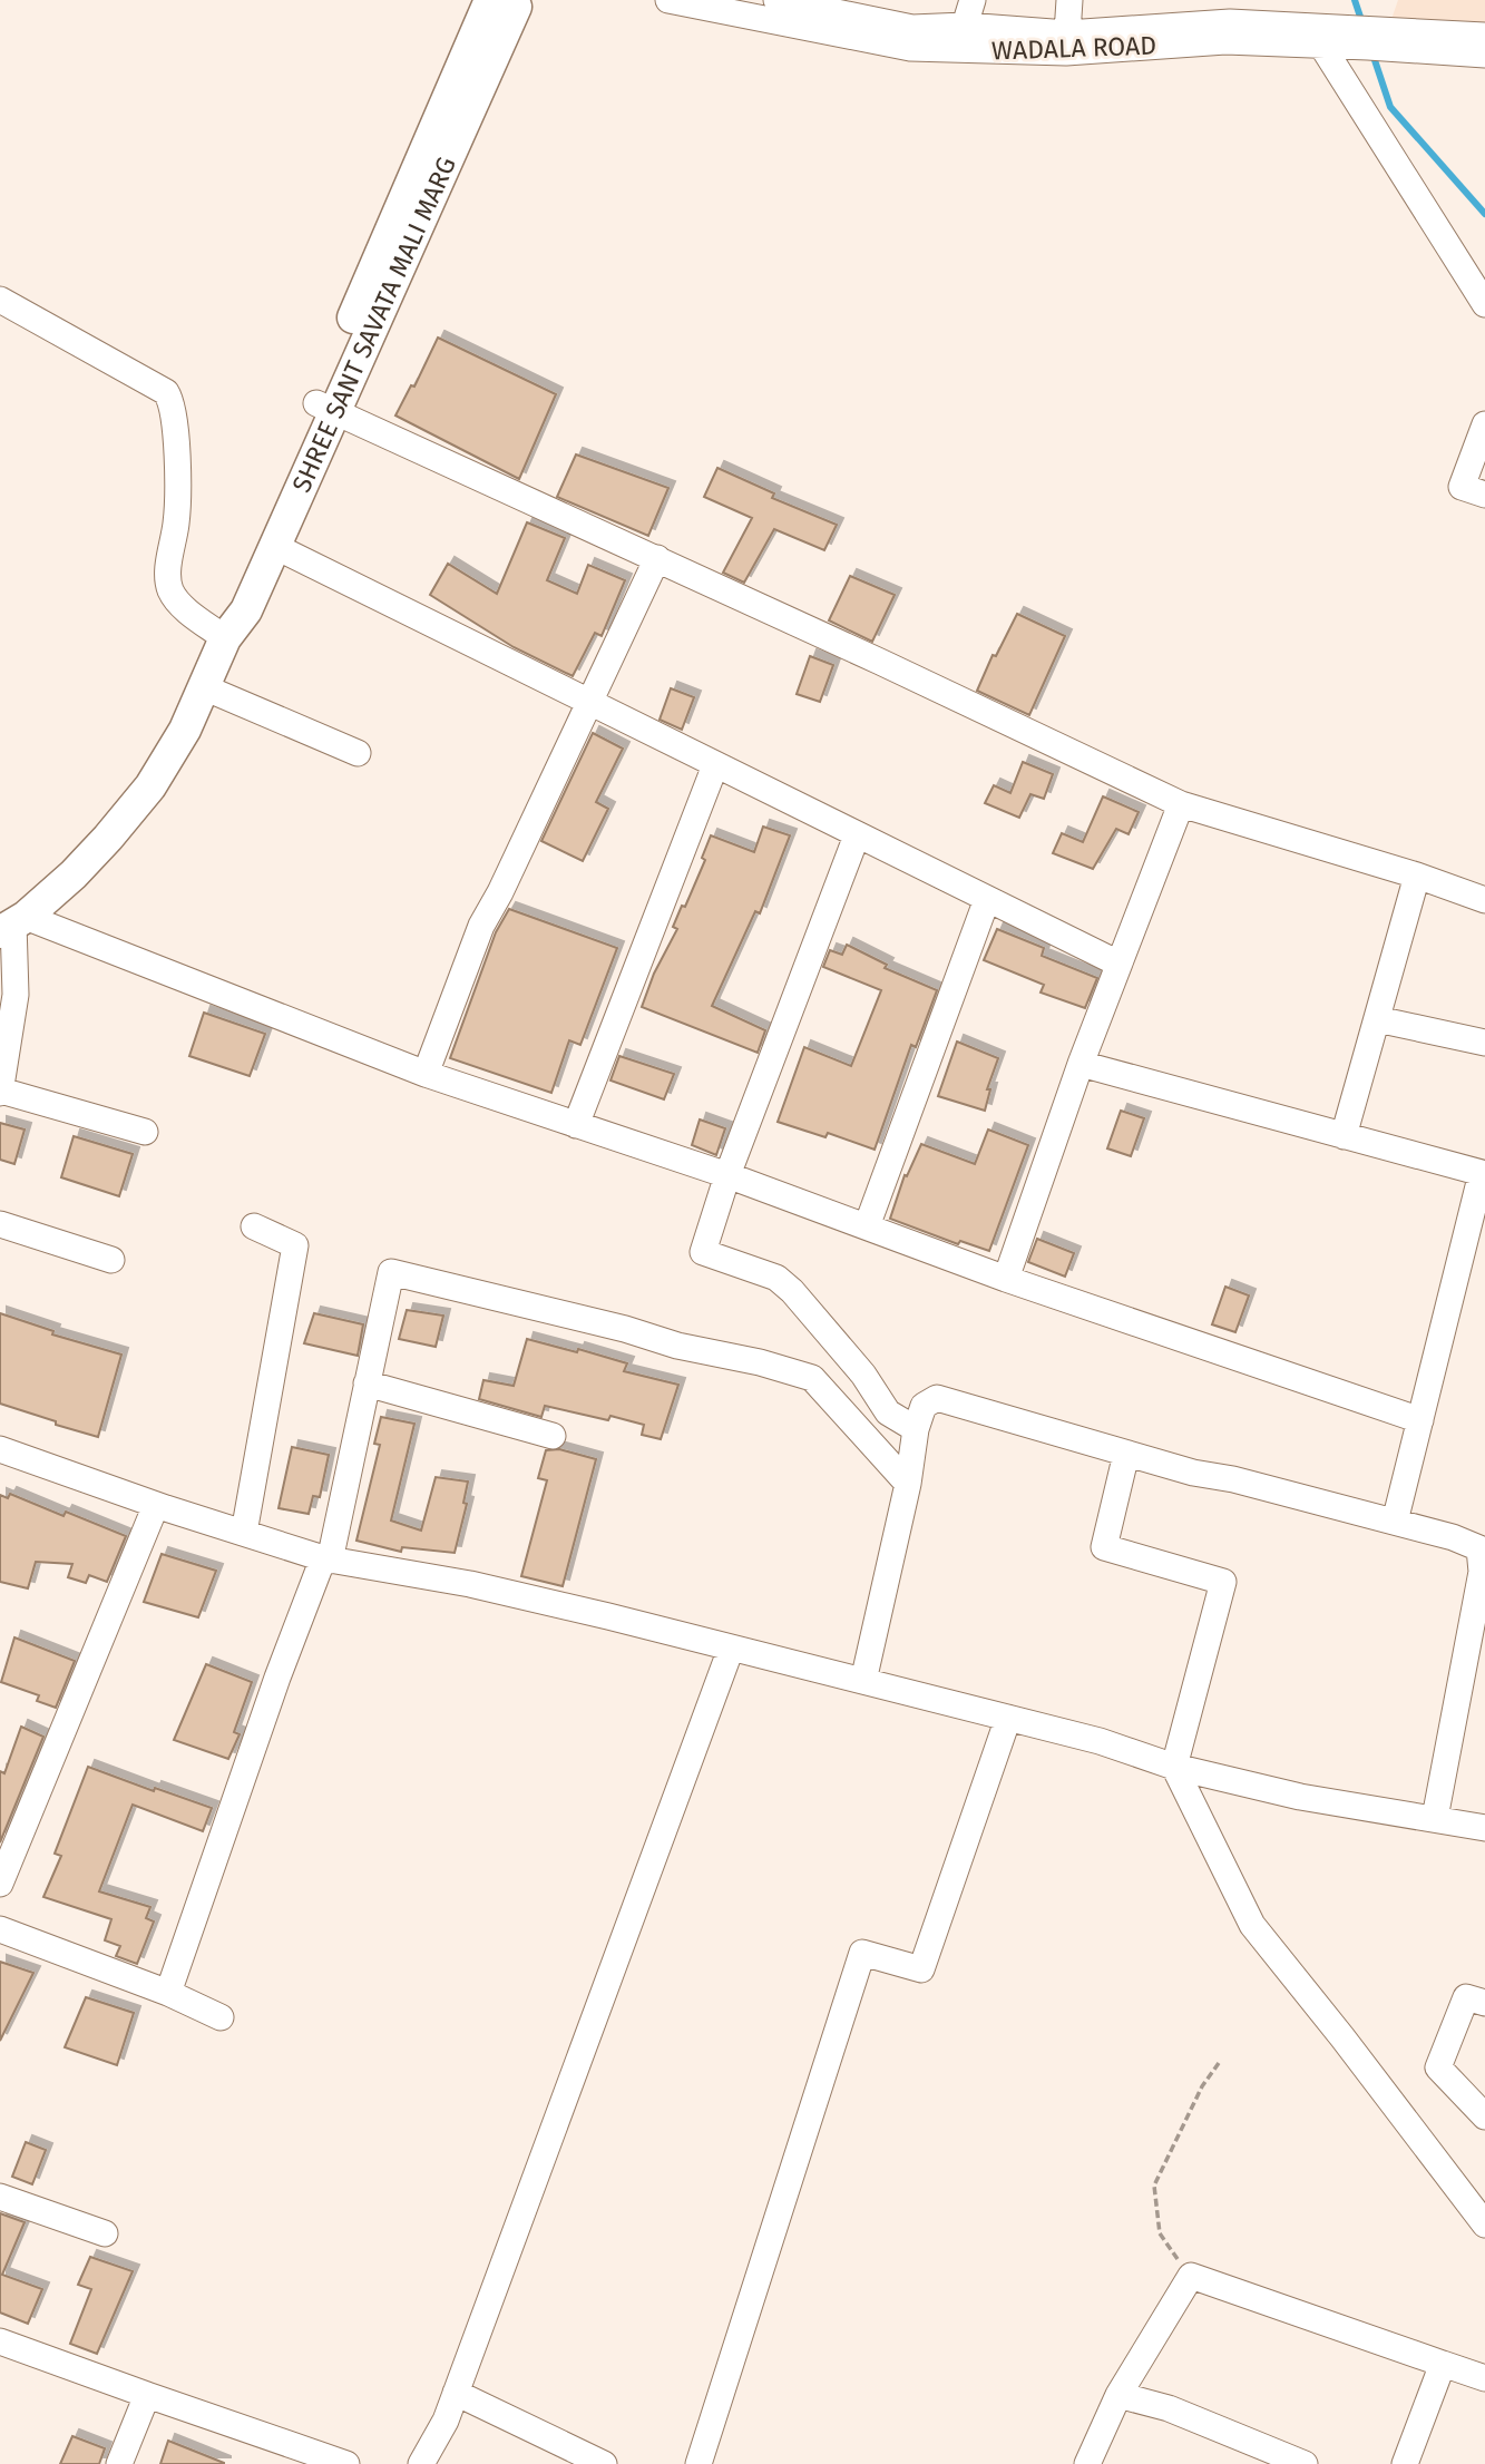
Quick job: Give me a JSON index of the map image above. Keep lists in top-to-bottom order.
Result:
{
  "streets": {
    "main road": ["SHREE SANT SAVATA MALI MARG"],
    "street": ["WADALA ROAD"]
  }
}
